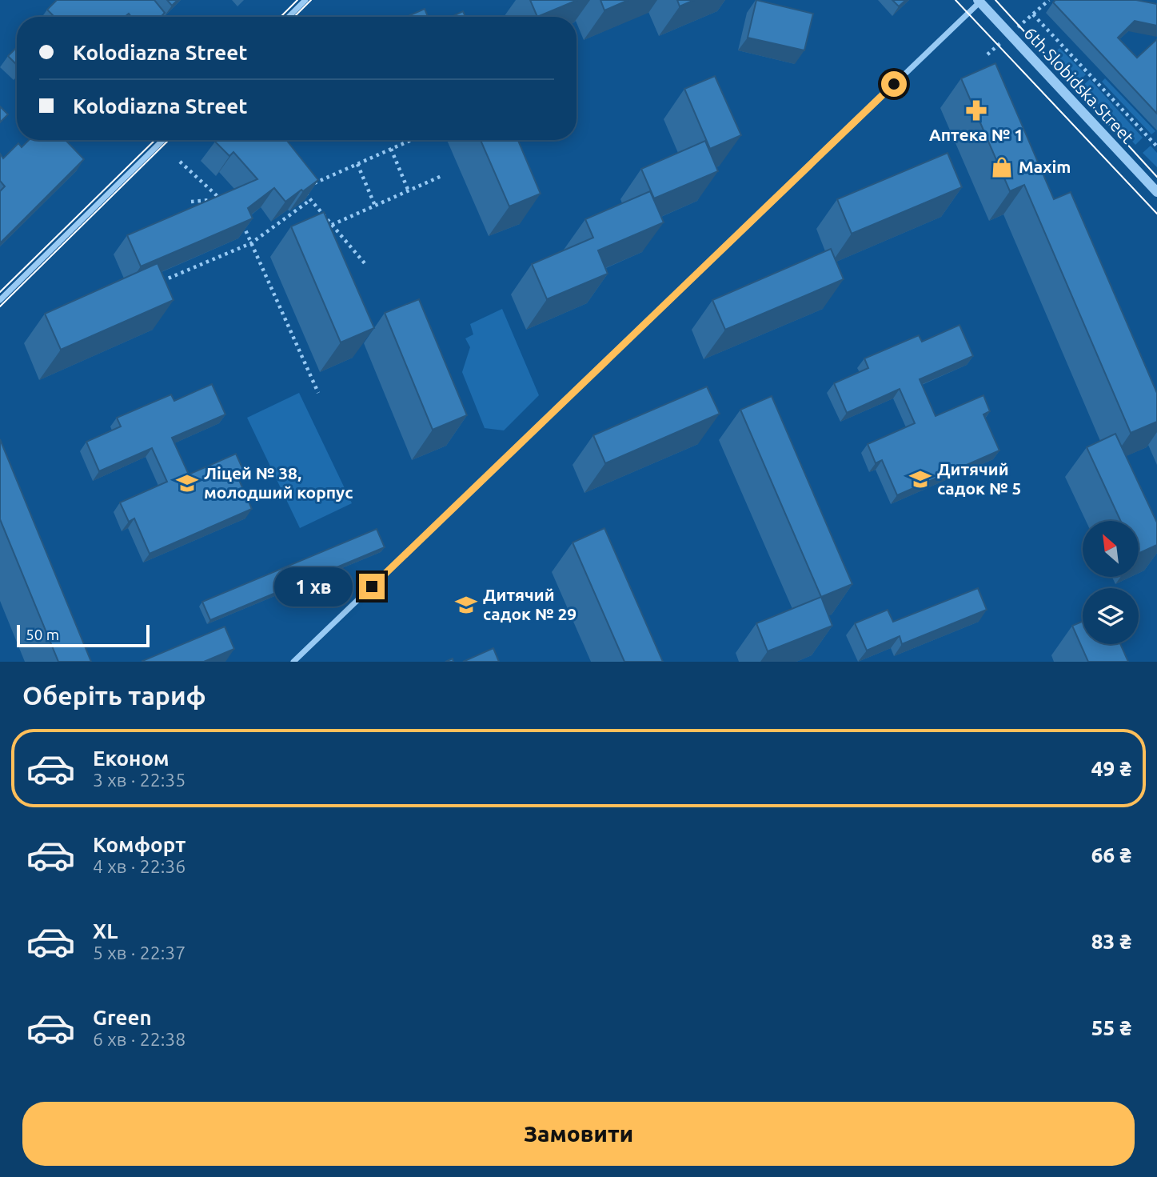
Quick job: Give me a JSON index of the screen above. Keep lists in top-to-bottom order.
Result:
{
  "streets": {
    "street": ["6th Slobidska Street"]
  },
  "places": {
    "pharmacy": ["Аптека № 1"],
    "shop": ["Maxim"],
    "school or university": ["Дитячий садок № 5", "Ліцей № 38, молодший корпус", "Дитячий садок № 29"]
  },
  "scale_bar": "50 m",
  "north": "top left",
  "page": {
    "banner": ["Kolodiazna Street", "Kolodiazna Street"],
    "bubble": "1 хв",
    "scale": "50 m",
    "heading": "Оберіть тариф",
    "list": [
      {
        "name": "Економ",
        "note": "3 хв · 22:35",
        "value": "49 ₴"
      },
      {
        "name": "Комфорт",
        "note": "4 хв · 22:36",
        "value": "66 ₴"
      },
      {
        "name": "XL",
        "note": "5 хв · 22:37",
        "value": "83 ₴"
      },
      {
        "name": "Green",
        "note": "6 хв · 22:38",
        "value": "55 ₴"
      }
    ],
    "buttons": "Замовити"
  }
}
